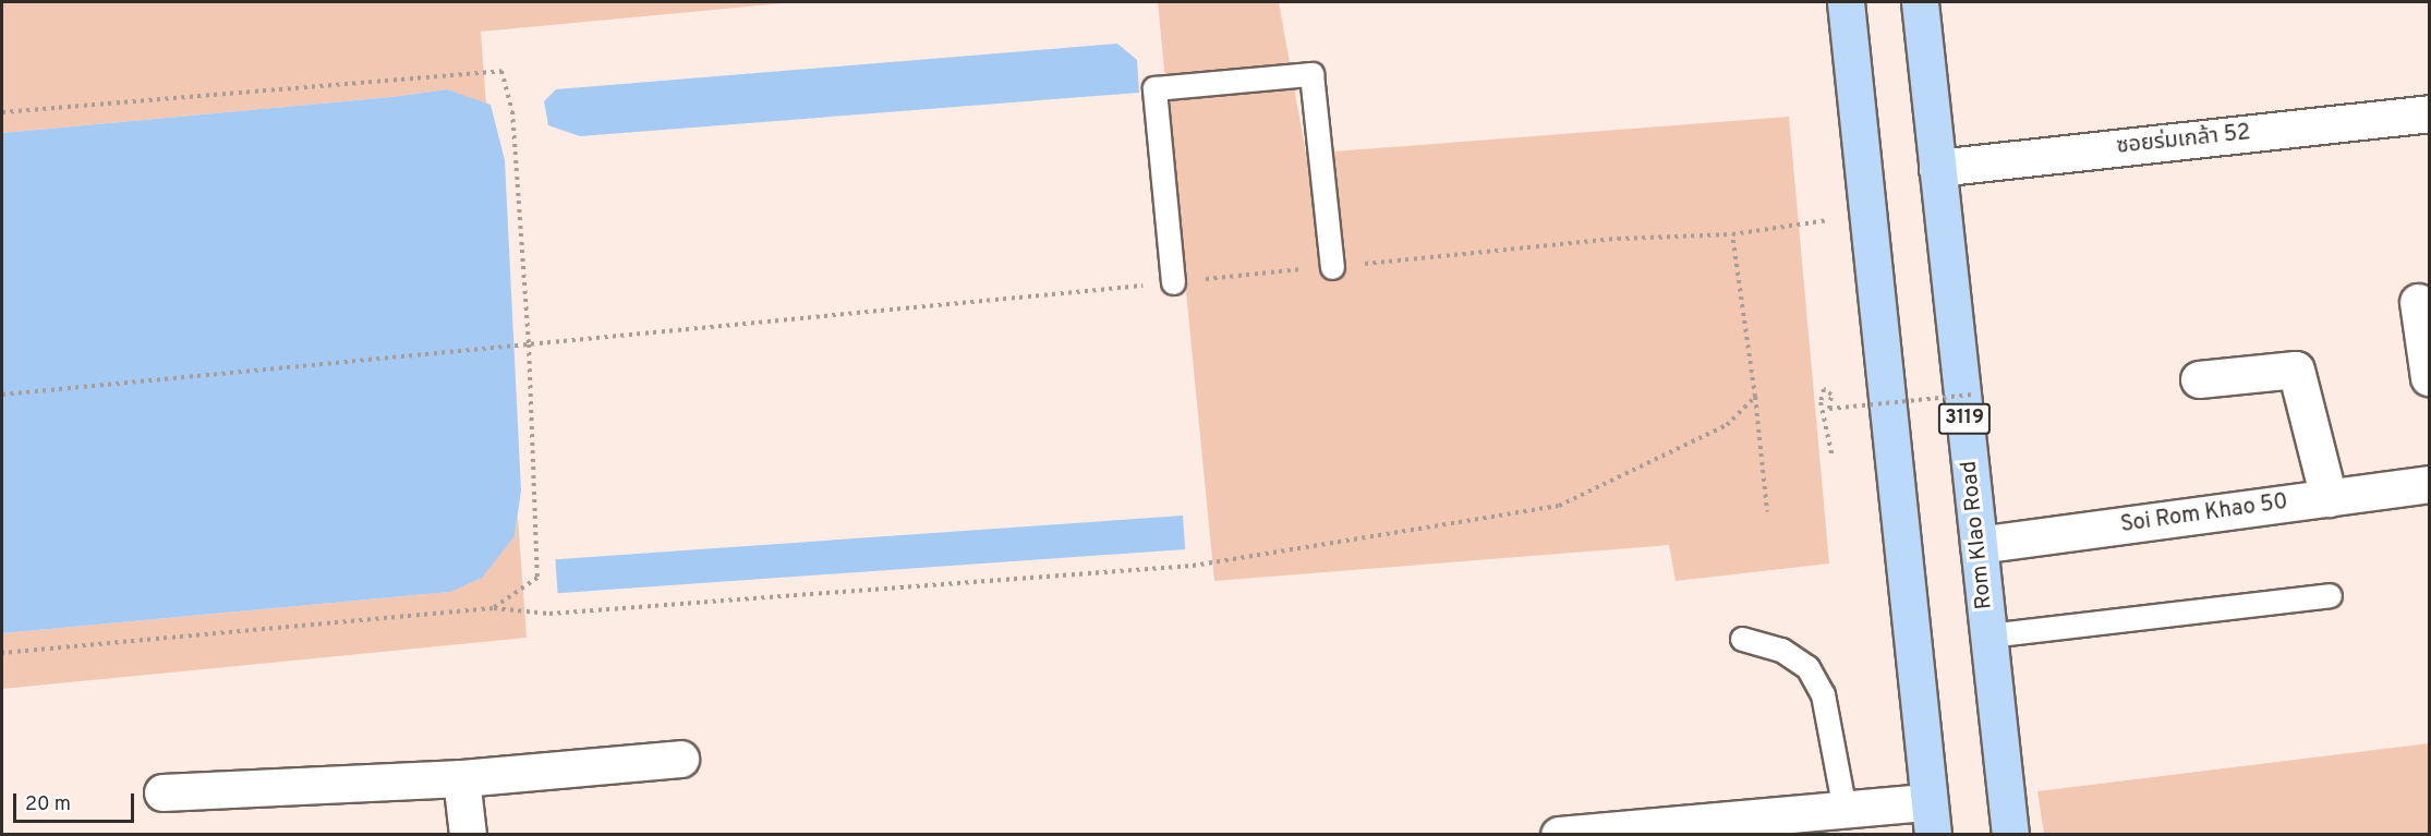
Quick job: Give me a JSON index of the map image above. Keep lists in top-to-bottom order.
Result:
{
  "streets": {
    "main road": ["3119", "Rom Klao Road"],
    "street": ["ซอยร่มเกล้า 52", "Soi Rom Khao 50"]
  },
  "crossings": [
    ["ซอยร่มเกล้า 52", "Rom Klao Road"],
    ["Soi Rom Khao 50", "Rom Klao Road"]
  ],
  "scale_bar": "20 m"
}
